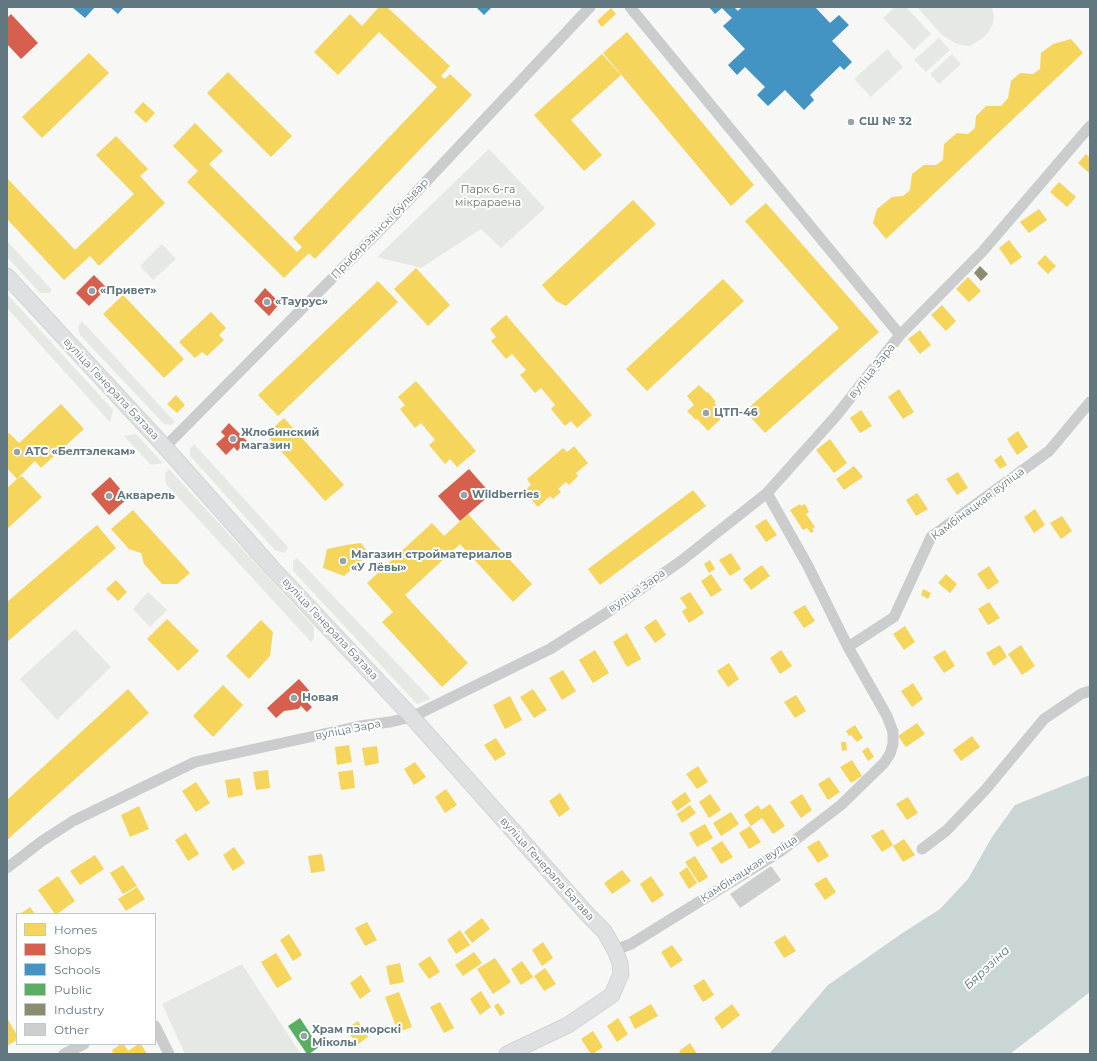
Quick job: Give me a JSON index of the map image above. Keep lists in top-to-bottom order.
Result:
{
  "streets": {
    "street": [
      "Прыбярэзінскі бульвар",
      "вуліца Зара",
      "вуліца Генерала Батава",
      "Камбінацкая вуліца"
    ]
  },
  "crossings": [
    ["Прыбярэзінскі бульвар", "вуліца Генерала Батава"],
    ["вуліца Зара", "вуліца Генерала Батава"],
    ["вуліца Зара", "Камбінацкая вуліца"],
    ["вуліца Генерала Батава", "Камбінацкая вуліца"]
  ],
  "water": ["Бярэзіна"],
  "parks": ["Парк 6-га мікрараена"],
  "places": [
    "СШ № 32",
    "«Привет»",
    "«Таурус»",
    "ЦТП-46",
    "Жлобинский магазин",
    "АТС «Белтэлекам»",
    "Wildberries",
    "Акварель",
    "Магазин стройматериалов «У Лёвы»",
    "Новая",
    "Храм паморскі Міколы"
  ],
  "legend": [
    "Homes",
    "Shops",
    "Schools",
    "Public",
    "Industry",
    "Other"
  ]
}
